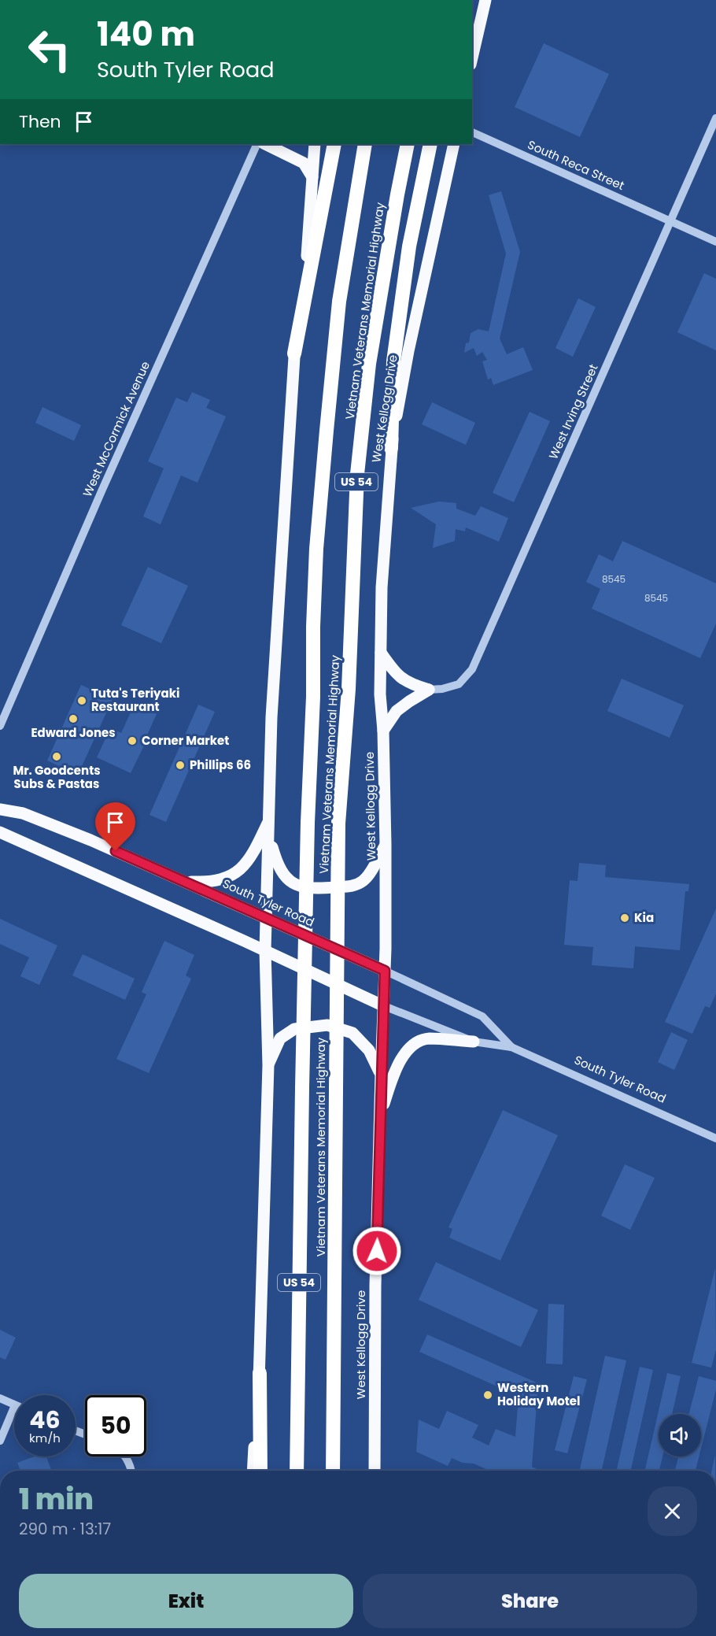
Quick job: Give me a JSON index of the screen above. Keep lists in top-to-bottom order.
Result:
{
  "streets": {
    "highway": ["Vietnam Veterans Memorial Highway", "US 54"],
    "main road": ["West Kellogg Drive", "South Tyler Road"],
    "street": ["South Reca Street", "West Irving Street", "West McCormick Avenue"]
  },
  "crossings": [
    ["South Reca Street", "West Irving Street"],
    ["West Kellogg Drive", "South Tyler Road"]
  ],
  "places": [
    "Tuta's Teriyaki Restaurant",
    "Edward Jones",
    "Corner Market",
    "Mr. Goodcents Subs & Pastas",
    "Phillips 66",
    "Kia",
    "Western Holiday Motel"
  ],
  "house_numbers": ["8545", "8545"],
  "page": {
    "turn": ["140 m", "South Tyler Road"],
    "then": "Then",
    "speed": "46 km/h",
    "limit": "50",
    "heading": ["1 min", "290 m · 13:17"],
    "buttons": ["Exit", "Share"]
  }
}
